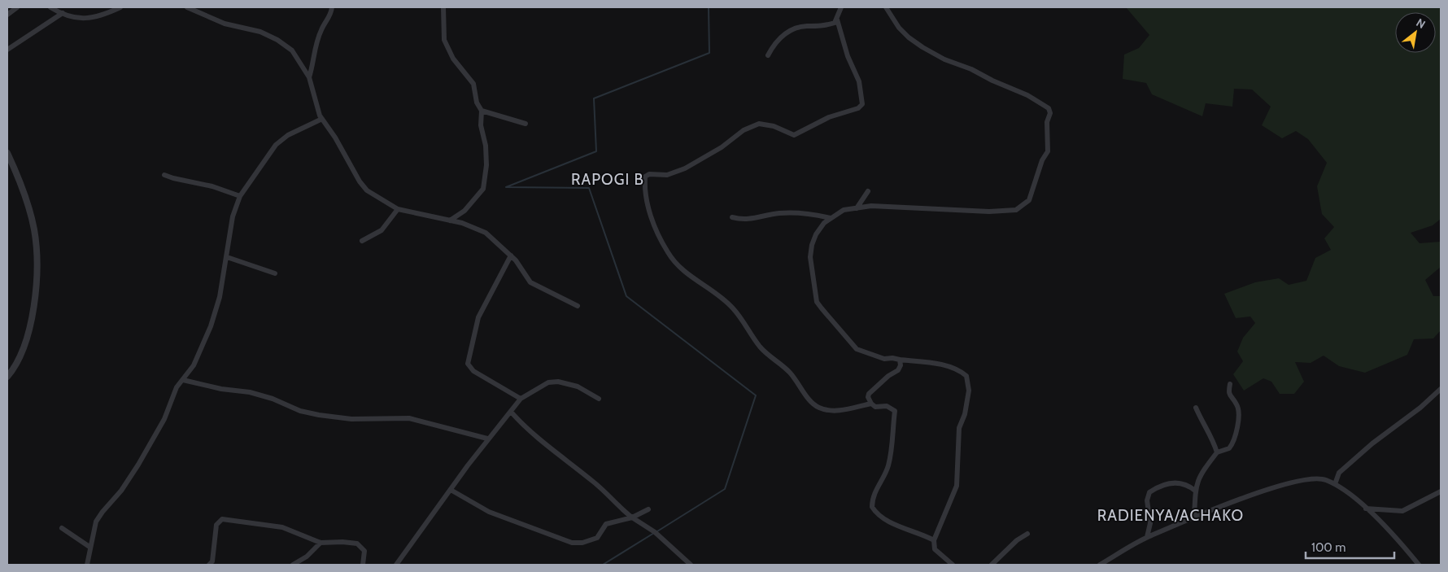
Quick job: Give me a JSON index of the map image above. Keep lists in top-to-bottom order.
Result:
{
  "districts": ["RAPOGI B", "RADIENYA/ACHAKO"],
  "scale_bar": "100 m",
  "north": "top right"
}
